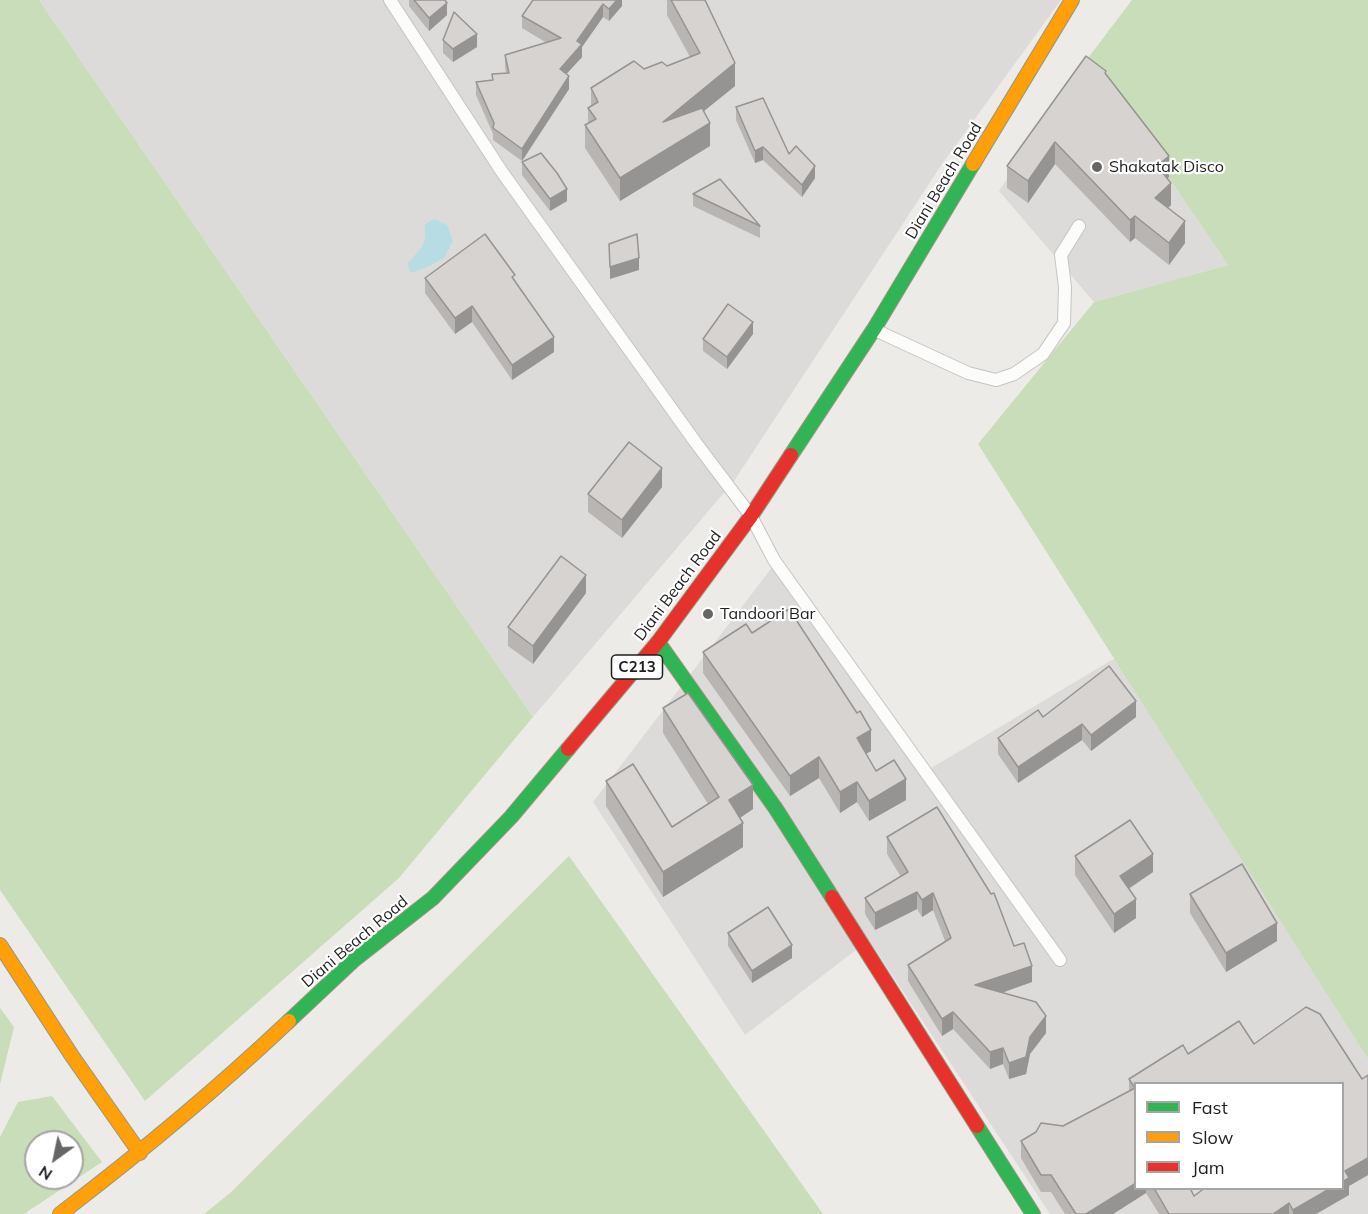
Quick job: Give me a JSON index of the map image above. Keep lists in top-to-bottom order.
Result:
{
  "streets": {
    "main road": ["Diani Beach Road", "C213"]
  },
  "places": ["Shakatak Disco", "Tandoori Bar"],
  "legend": ["Fast", "Slow", "Jam"],
  "north": "bottom left"
}
